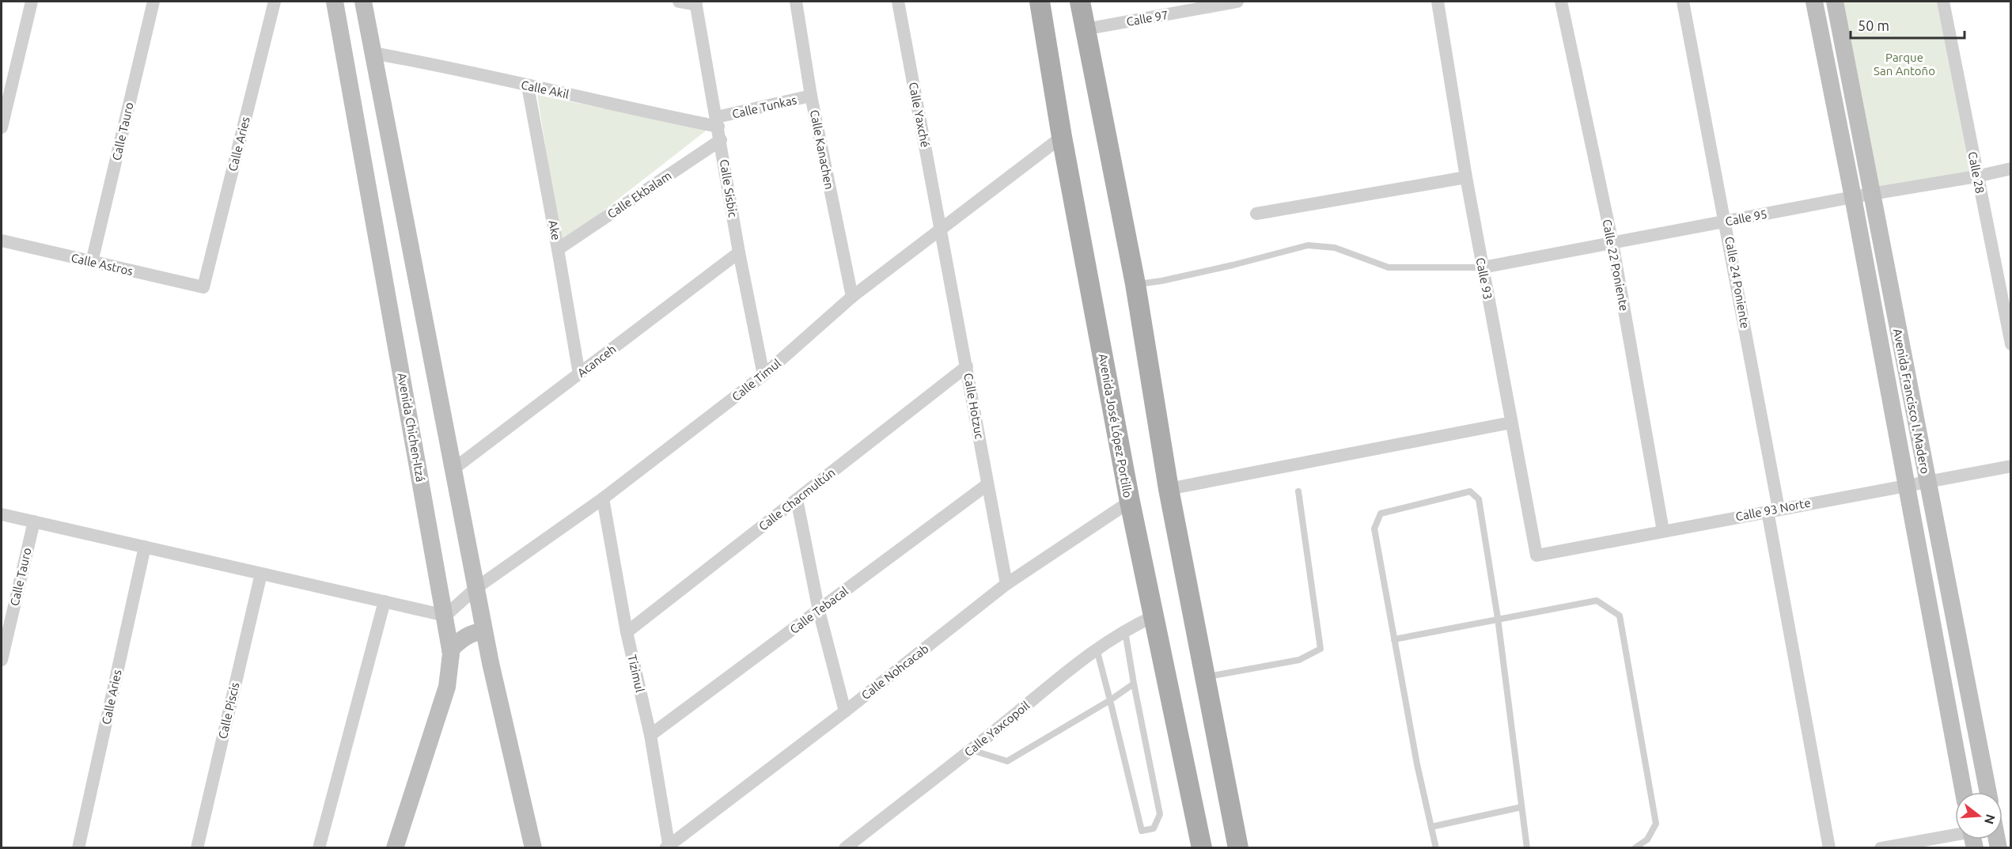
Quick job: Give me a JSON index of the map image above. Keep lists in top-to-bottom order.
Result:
{
  "streets": {
    "main road": ["Avenida Francisco I. Madero", "Avenida José López Portillo", "Avenida Chichen-Itzá"],
    "street": [
      "Calle 97",
      "Calle Akil",
      "Calle Tunkas",
      "Calle Yaxché",
      "Calle Tauro",
      "Calle Aries",
      "Calle Kanachen",
      "Calle 28",
      "Calle Sisbic",
      "Calle Ekbalam",
      "Calle 95",
      "Ake",
      "Calle Astros",
      "Calle 22 Poniente",
      "Calle 93",
      "Calle 24 Poniente",
      "Acanceh",
      "Calle Timul",
      "Calle Hotzuc",
      "Calle Chacmultún",
      "Calle 93 Norte",
      "Calle Tebacal",
      "Calle Nohcacab",
      "Tizimul",
      "Calle Piscis",
      "Calle Yaxcopoil"
    ]
  },
  "crossings": [
    ["Calle Akil", "Calle Tunkas"],
    ["Calle Akil", "Calle Sisbic"],
    ["Calle Akil", "Ake"],
    ["Calle Tunkas", "Calle Kanachen"],
    ["Calle Tunkas", "Calle Sisbic"],
    ["Calle Yaxché", "Calle Timul"],
    ["Calle Yaxché", "Calle Hotzuc"],
    ["Calle Tauro", "Calle Astros"],
    ["Calle Aries", "Calle Astros"],
    ["Calle Kanachen", "Calle Timul"],
    ["Calle 28", "Calle 95"],
    ["Calle Sisbic", "Calle Ekbalam"],
    ["Calle Sisbic", "Acanceh"],
    ["Calle Sisbic", "Calle Timul"],
    ["Calle Ekbalam", "Ake"],
    ["Calle 95", "Calle 22 Poniente"],
    ["Calle 95", "Calle 93"],
    ["Calle 95", "Calle 24 Poniente"],
    ["Calle 95", "Avenida Francisco I. Madero"],
    ["Ake", "Acanceh"],
    ["Calle 22 Poniente", "Calle 93 Norte"],
    ["Calle 93", "Calle 93 Norte"],
    ["Calle 24 Poniente", "Calle 93 Norte"],
    ["Calle Timul", "Calle Hotzuc"],
    ["Calle Timul", "Avenida José López Portillo"],
    ["Calle Timul", "Avenida Chichen-Itzá"],
    ["Calle Timul", "Tizimul"],
    ["Avenida Francisco I. Madero", "Calle 93 Norte"],
    ["Calle Hotzuc", "Calle Chacmultún"],
    ["Calle Hotzuc", "Calle Tebacal"],
    ["Calle Hotzuc", "Calle Nohcacab"],
    ["Avenida José López Portillo", "Calle Nohcacab"],
    ["Avenida José López Portillo", "Calle Yaxcopoil"],
    ["Calle Chacmultún", "Tizimul"],
    ["Calle Tebacal", "Tizimul"],
    ["Calle Nohcacab", "Tizimul"]
  ],
  "parks": ["Parque San Antoño"],
  "scale_bar": "50 m",
  "north": "right"
}
